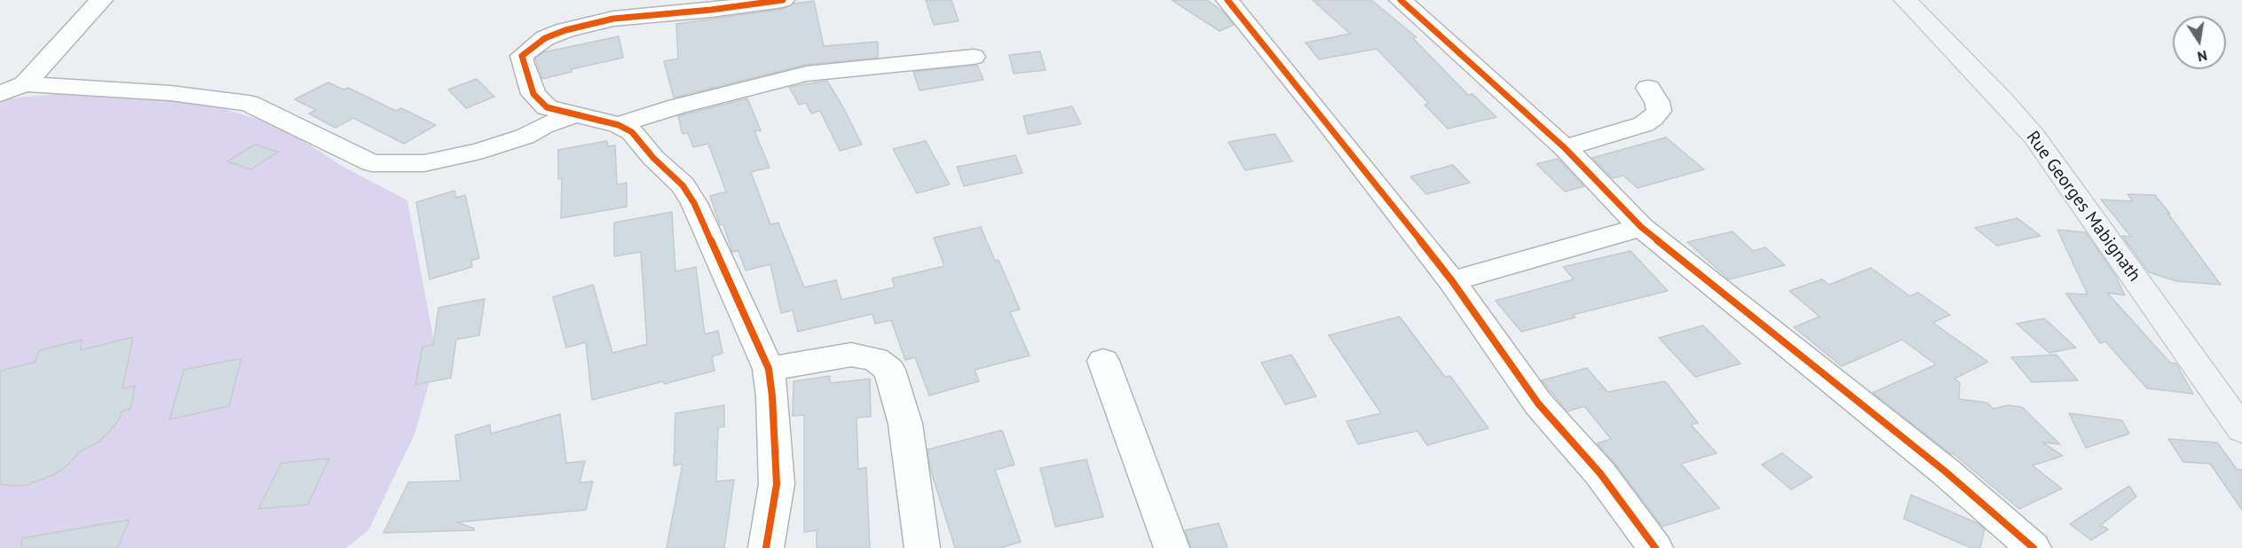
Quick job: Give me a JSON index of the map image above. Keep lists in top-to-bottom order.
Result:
{
  "streets": {
    "main road": ["Rue Georges Mabignath"]
  },
  "north": "bottom"
}
